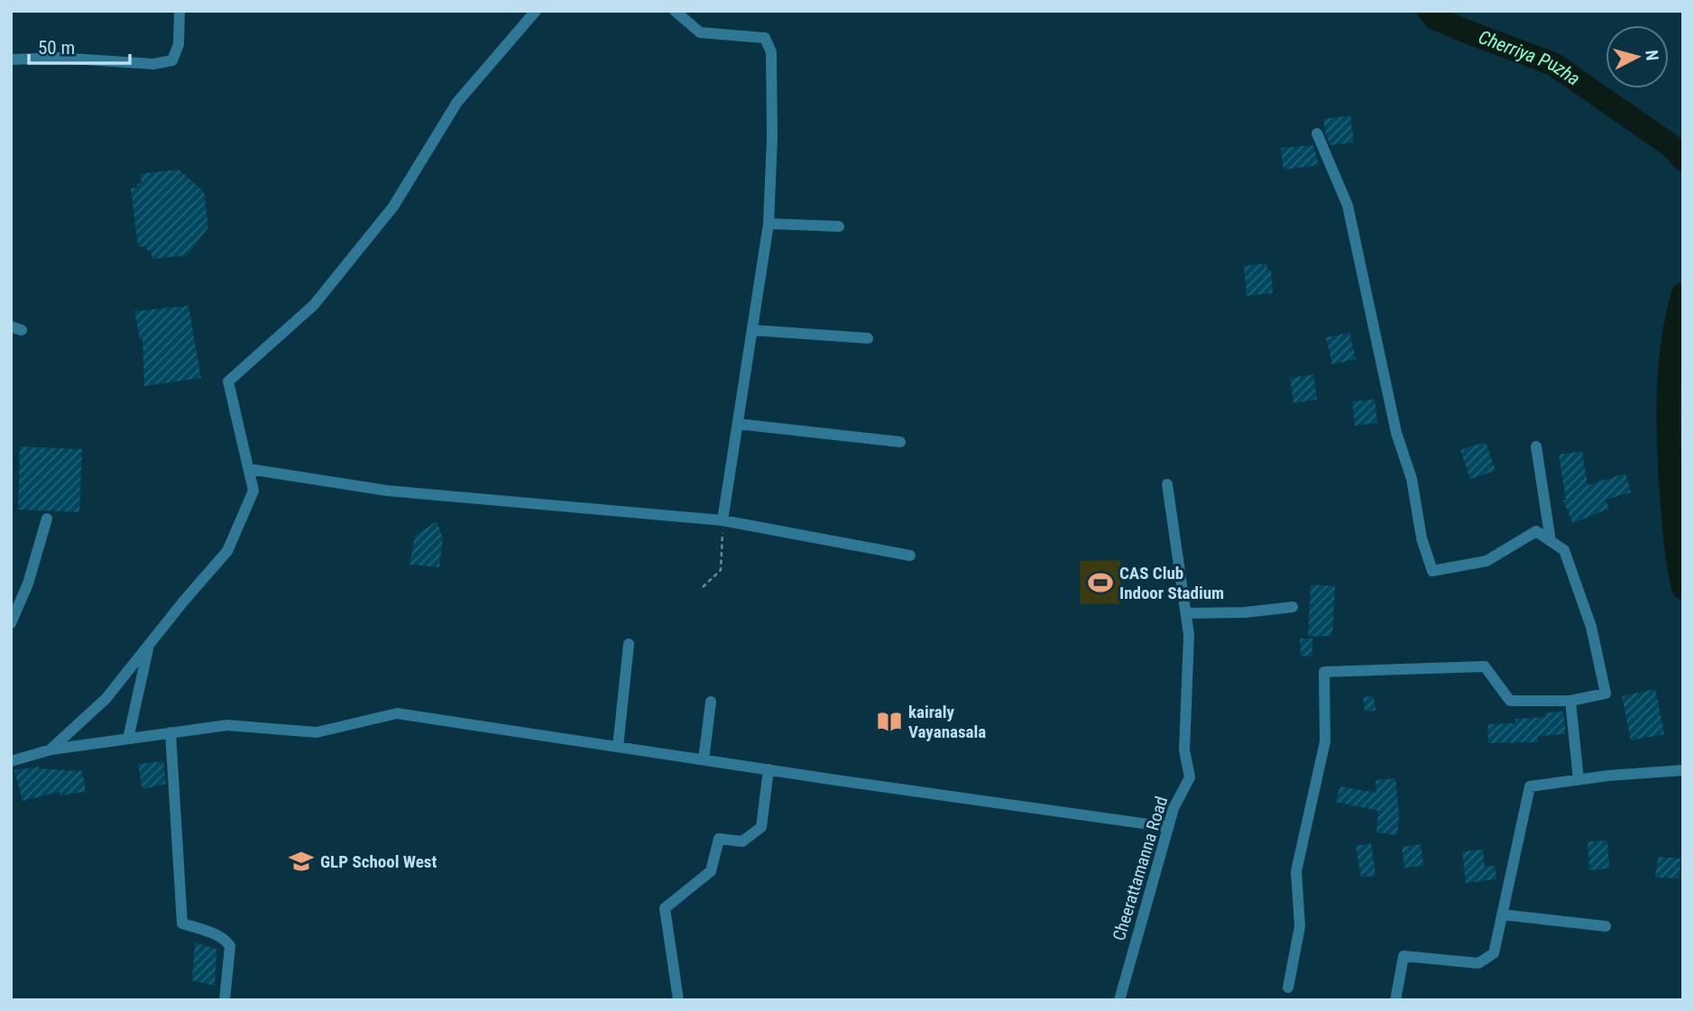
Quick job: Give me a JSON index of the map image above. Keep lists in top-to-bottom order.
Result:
{
  "streets": {
    "street": ["Cheerattamanna Road"]
  },
  "water": ["Cherriya Puzha"],
  "places": {
    "sports": ["CAS Club Indoor Stadium"],
    "library": ["kairaly Vayanasala"],
    "school or university": ["GLP School West"]
  },
  "scale_bar": "50 m",
  "north": "right"
}
